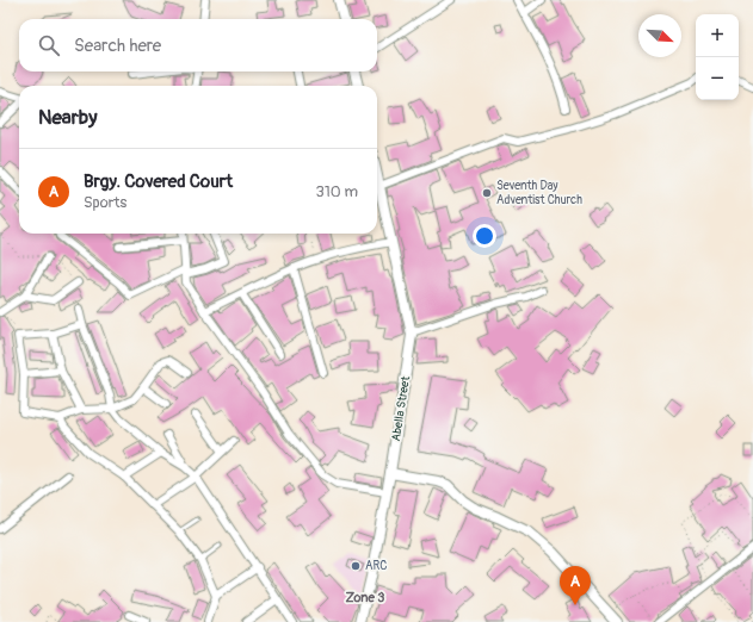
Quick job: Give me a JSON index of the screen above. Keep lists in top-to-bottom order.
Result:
{
  "streets": {
    "street": ["Abella Street"]
  },
  "districts": ["Zone 3"],
  "places": ["Seventh Day Adventist Church", "ARC"],
  "north": "bottom right",
  "page": {
    "map_buttons": ["+", "−"],
    "search": "Search here",
    "heading": "Nearby",
    "list": [
      {
        "mark": "A",
        "name": "Brgy. Covered Court",
        "note": "Sports",
        "value": "310 m"
      }
    ],
    "pins": "A"
  }
}
